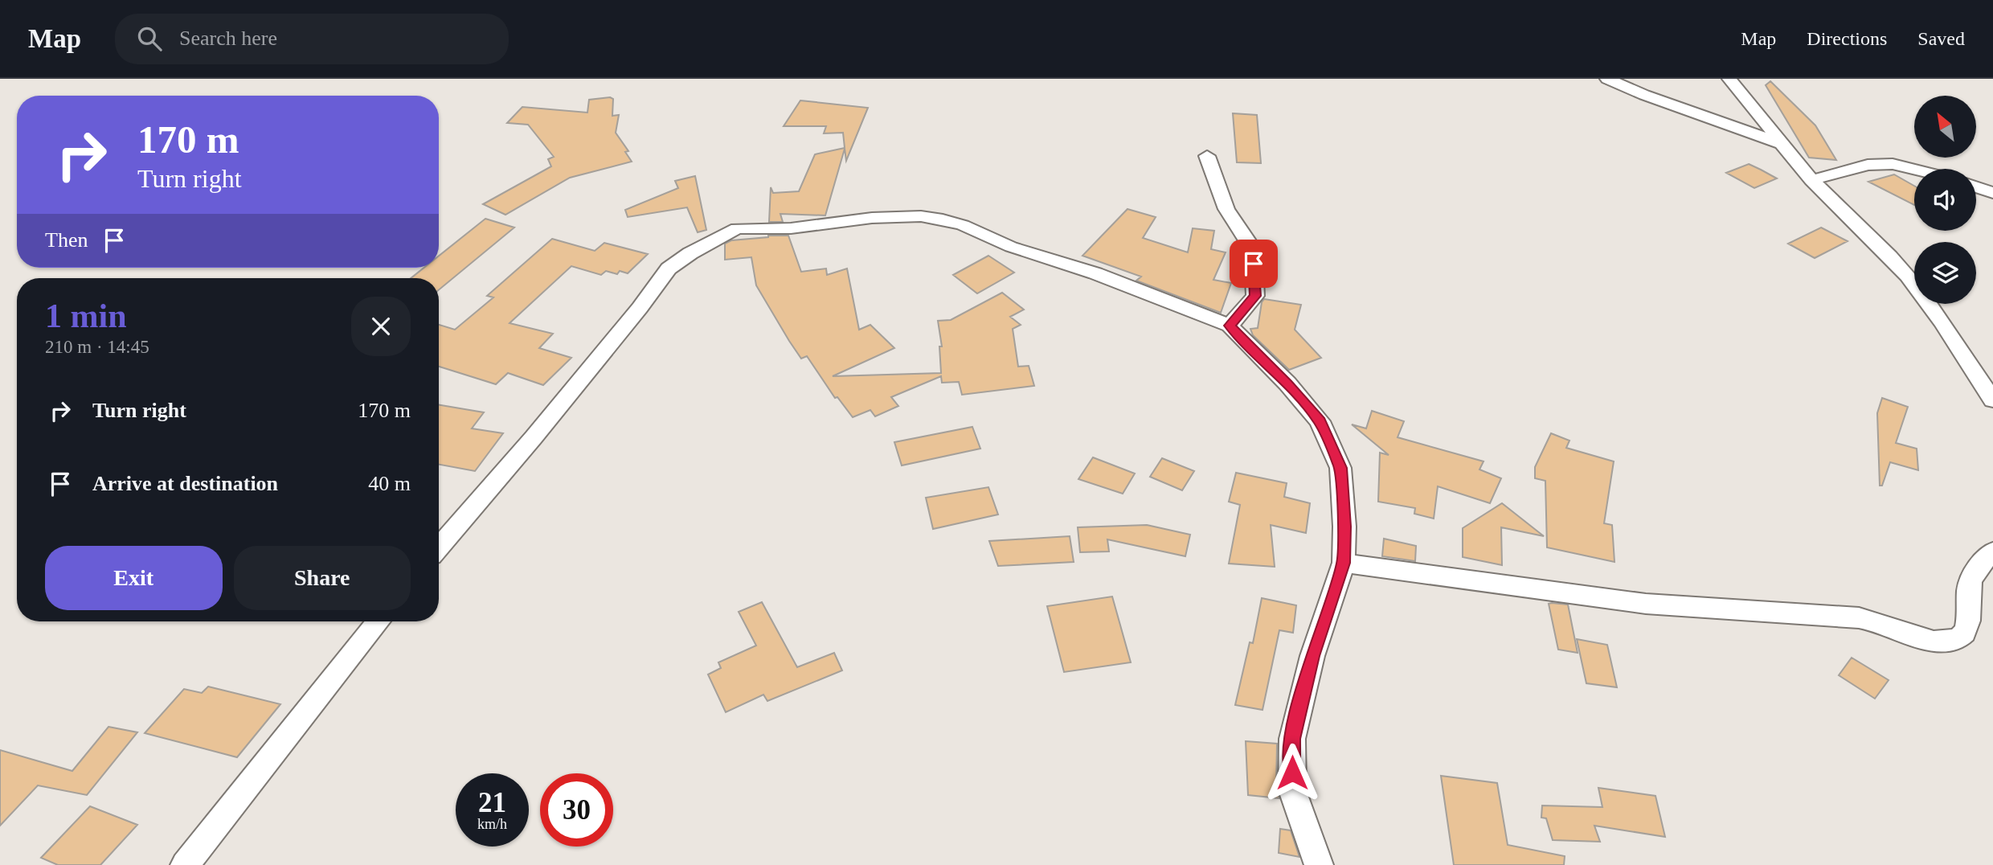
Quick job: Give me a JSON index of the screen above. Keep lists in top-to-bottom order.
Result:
{
  "north": "top left",
  "page": {
    "header": "Map",
    "search": "Search here",
    "nav": ["Map", "Directions", "Saved"],
    "turn": ["170 m", "Turn right"],
    "then": "Then",
    "heading": ["1 min", "210 m · 14:45"],
    "list": [
      {
        "name": "Turn right",
        "value": "170 m"
      },
      {
        "name": "Arrive at destination",
        "value": "40 m"
      }
    ],
    "buttons": ["Exit", "Share"],
    "speed": "21 km/h",
    "limit": "30"
  }
}
